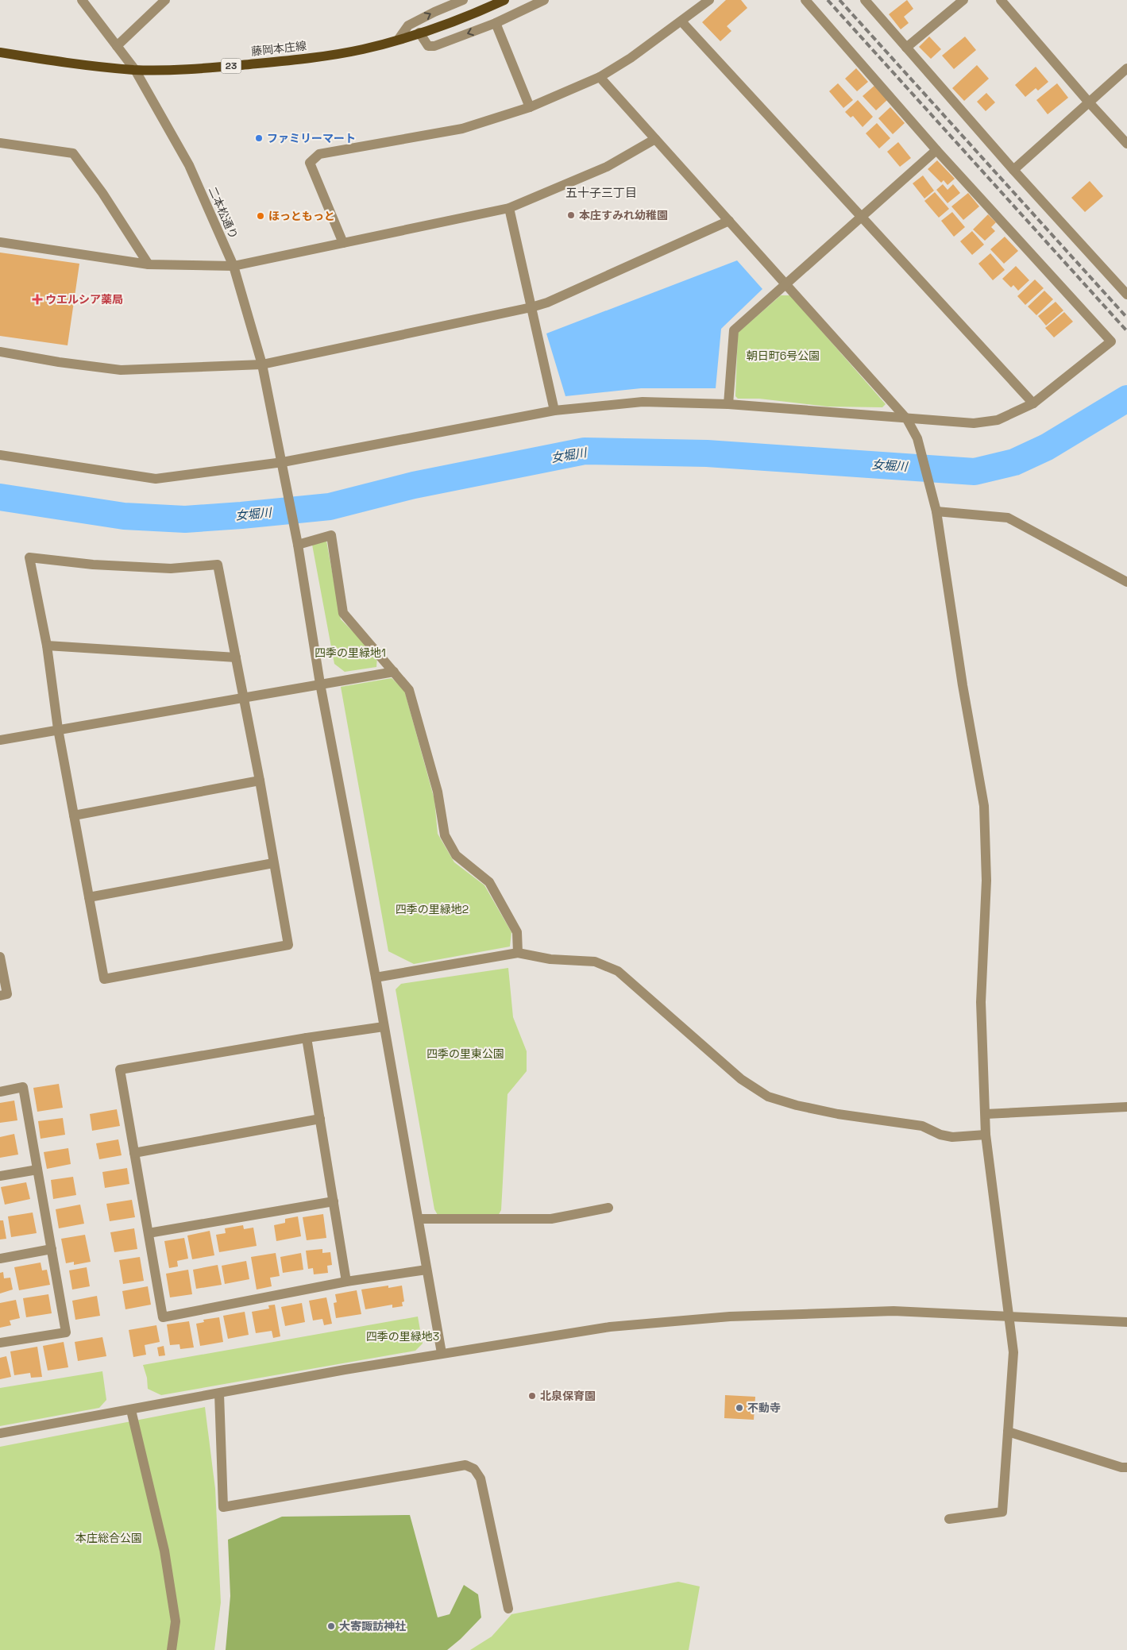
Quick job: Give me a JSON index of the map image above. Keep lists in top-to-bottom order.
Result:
{
  "streets": {
    "main road": ["藤岡本庄線", "23"],
    "street": ["二本松通り"]
  },
  "crossings": [
    ["藤岡本庄線", "二本松通り"]
  ],
  "districts": ["五十子三丁目"],
  "water": ["女堀川"],
  "parks": [
    "朝日町6号公園",
    "四季の里緑地1",
    "四季の里緑地2",
    "四季の里東公園",
    "四季の里緑地3",
    "本庄総合公園"
  ],
  "places": {
    "other": [
      "ファミリーマート",
      "本庄すみれ幼稚園",
      "ほっともっと",
      "北泉保育園",
      "不動寺",
      "大寄諏訪神社"
    ],
    "health": ["ウエルシア薬局"]
  }
}
